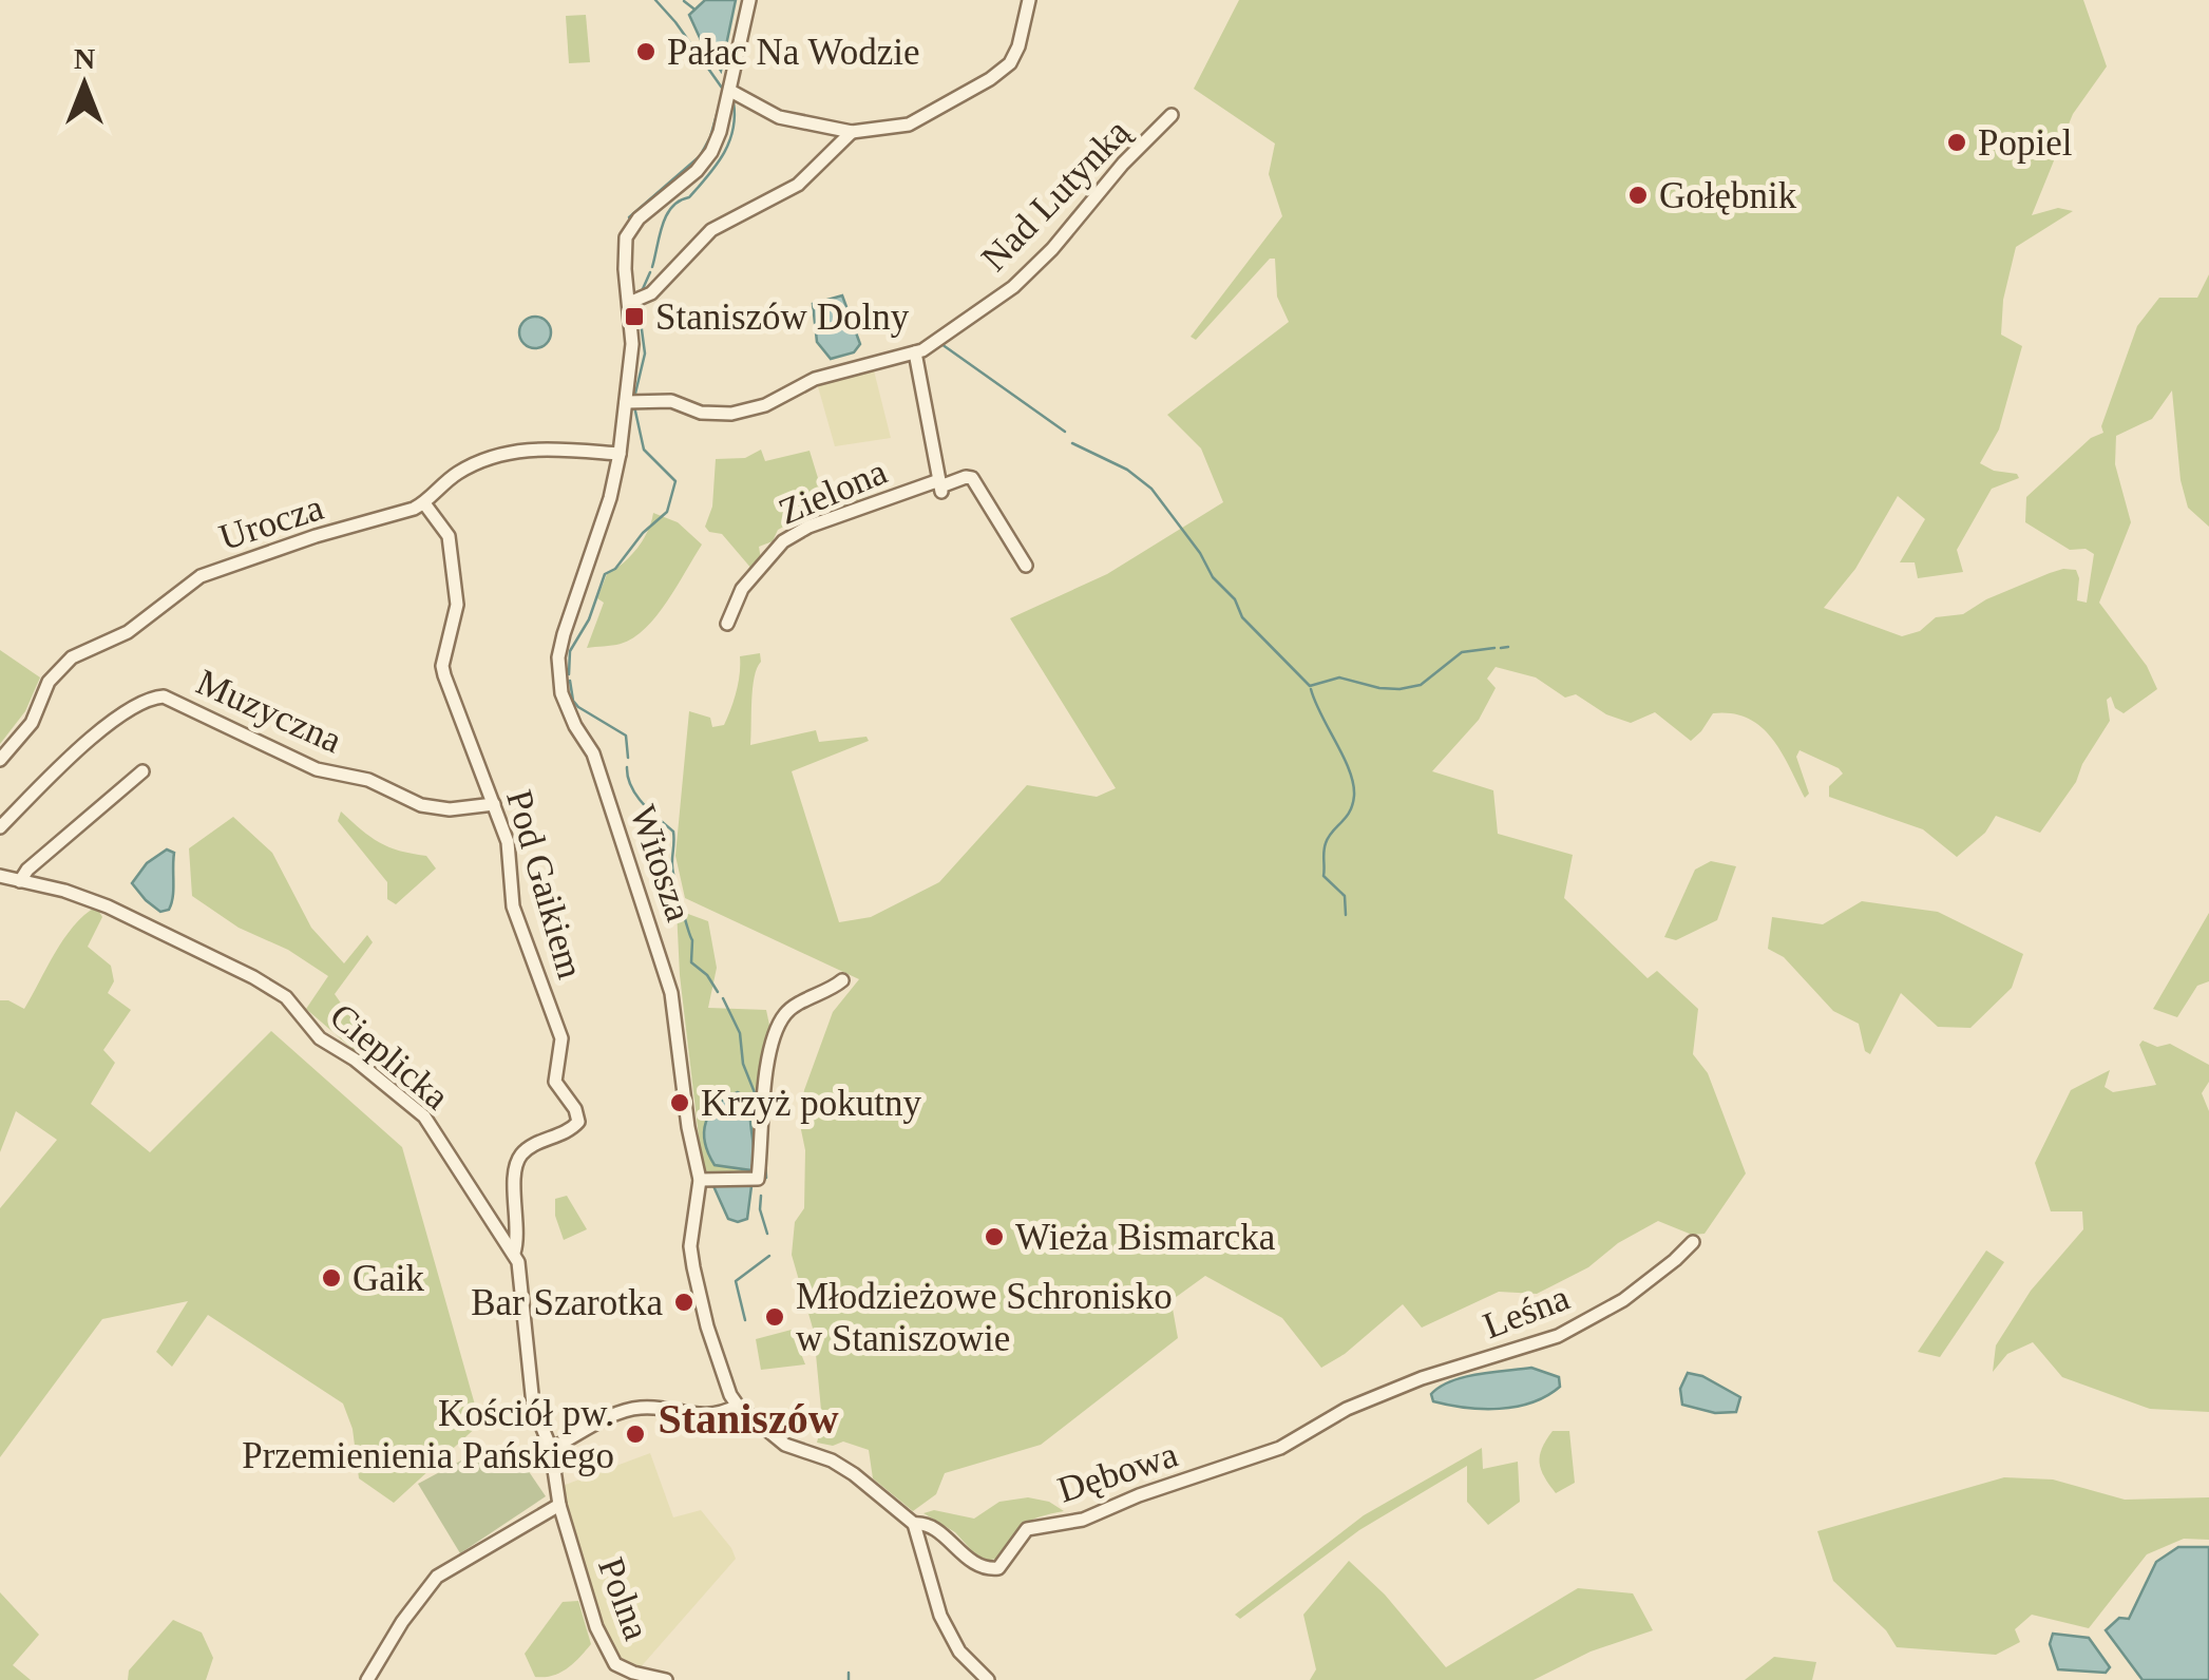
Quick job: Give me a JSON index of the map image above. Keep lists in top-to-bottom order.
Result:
{
  "streets": {
    "street": [
      "Nad Lutynką",
      "Zielona",
      "Urocza",
      "Muzyczna",
      "Witosza",
      "Pod Gaikiem",
      "Cieplicka",
      "Leśna",
      "Dębowa",
      "Polna"
    ]
  },
  "crossings": [
    ["Nad Lutynką", "Witosza"],
    ["Urocza", "Witosza"],
    ["Urocza", "Pod Gaikiem"],
    ["Muzyczna", "Pod Gaikiem"],
    ["Witosza", "Dębowa"],
    ["Pod Gaikiem", "Cieplicka"],
    ["Cieplicka", "Polna"],
    ["Leśna", "Dębowa"]
  ],
  "districts": ["Staniszów"],
  "places": {
    "other": [
      "Pałac Na Wodzie",
      "Popiel",
      "Gołębnik",
      "Krzyż pokutny",
      "Wieża Bismarcka",
      "Gaik",
      "Bar Szarotka",
      "Młodzieżowe Schronisko w Staniszowie",
      "Kościół pw. Przemienienia Pańskiego"
    ],
    "transit": ["Staniszów Dolny"]
  },
  "north": "top"
}
